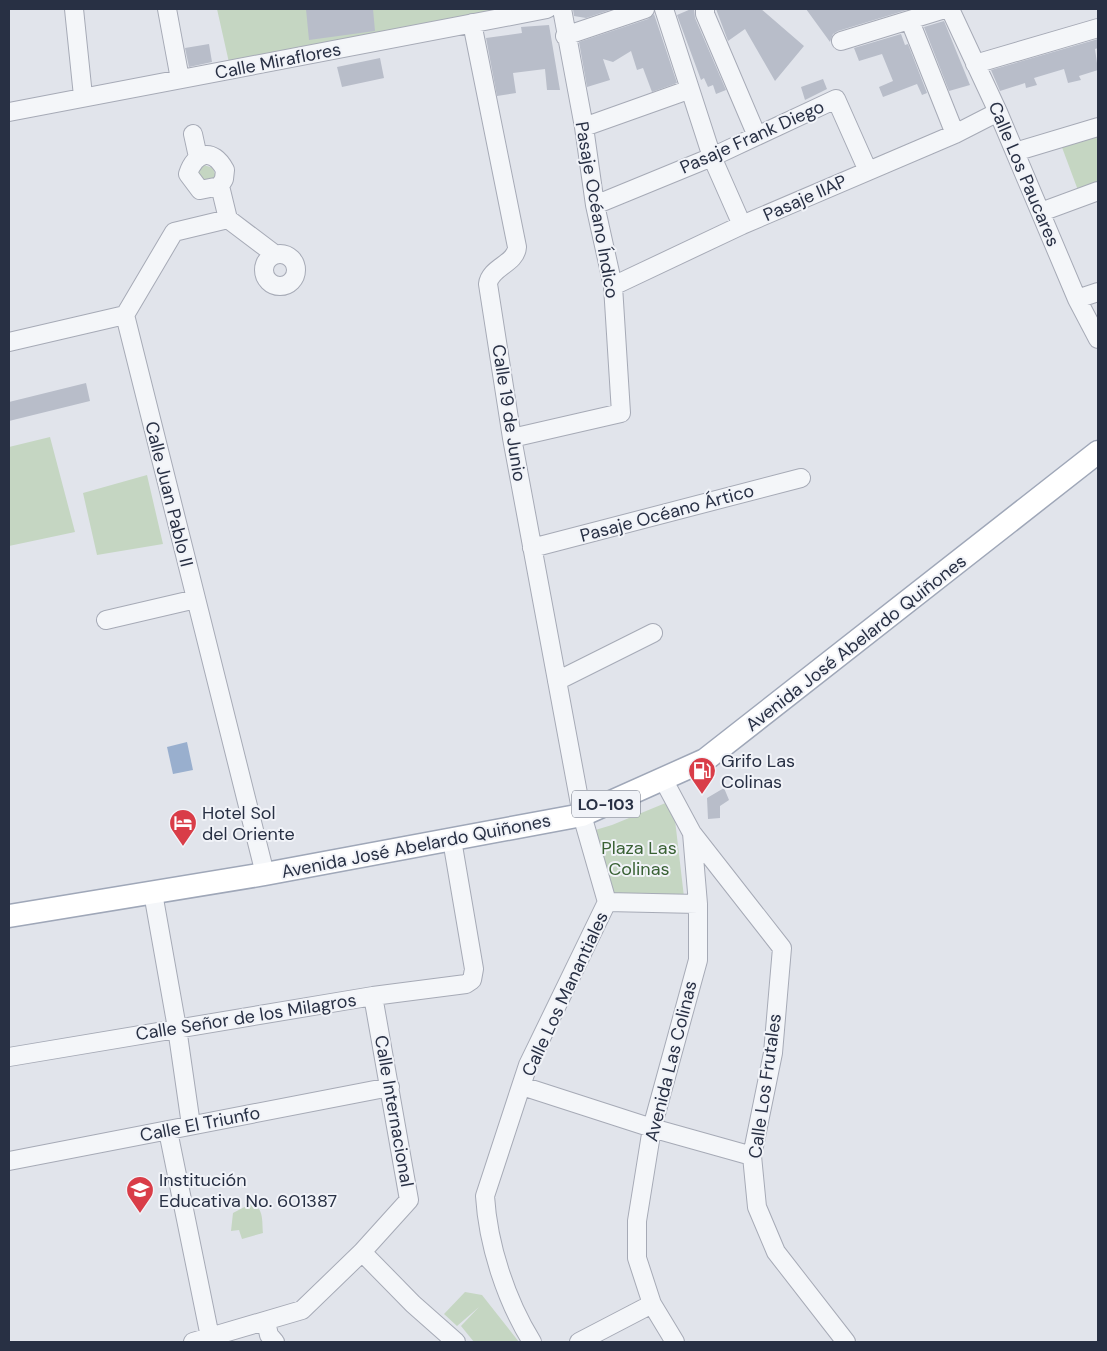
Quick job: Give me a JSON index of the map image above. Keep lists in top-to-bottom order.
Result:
{
  "streets": {
    "main road": ["Avenida José Abelardo Quiñones", "LO-103"],
    "street": [
      "Calle Miraflores",
      "Pasaje Frank Diego",
      "Calle Los Paucares",
      "Pasaje IIAP",
      "Pasaje Océano Índico",
      "Calle 19 de Junio",
      "Calle Juan Pablo II",
      "Pasaje Océano Ártico",
      "Calle Los Manantiales",
      "Calle Señor de los Milagros",
      "Avenida Las Colinas",
      "Calle Los Frutales",
      "Calle Internacional",
      "Calle El Triunfo"
    ]
  },
  "crossings": [
    ["Calle Miraflores", "Calle 19 de Junio"],
    ["Pasaje Frank Diego", "Pasaje IIAP"],
    ["Pasaje Frank Diego", "Pasaje Océano Índico"],
    ["Calle Los Paucares", "Pasaje IIAP"],
    ["Pasaje IIAP", "Pasaje Océano Índico"],
    ["Pasaje Océano Índico", "Calle 19 de Junio"],
    ["Calle 19 de Junio", "Pasaje Océano Ártico"],
    ["Calle 19 de Junio", "Avenida José Abelardo Quiñones"],
    ["Calle 19 de Junio", "Calle Los Manantiales"],
    ["Calle Juan Pablo II", "Avenida José Abelardo Quiñones"],
    ["Avenida José Abelardo Quiñones", "Calle Los Manantiales"],
    ["Avenida José Abelardo Quiñones", "Calle Señor de los Milagros"],
    ["Avenida José Abelardo Quiñones", "Avenida Las Colinas"],
    ["Calle Señor de los Milagros", "Calle Internacional"],
    ["Avenida Las Colinas", "Calle Los Frutales"],
    ["Calle Internacional", "Calle El Triunfo"]
  ],
  "parks": ["Plaza Las Colinas"],
  "places": {
    "fuel station": ["Grifo Las Colinas"],
    "hotel": ["Hotel Sol del Oriente"],
    "school or university": ["Institución Educativa No. 601387"]
  }
}
